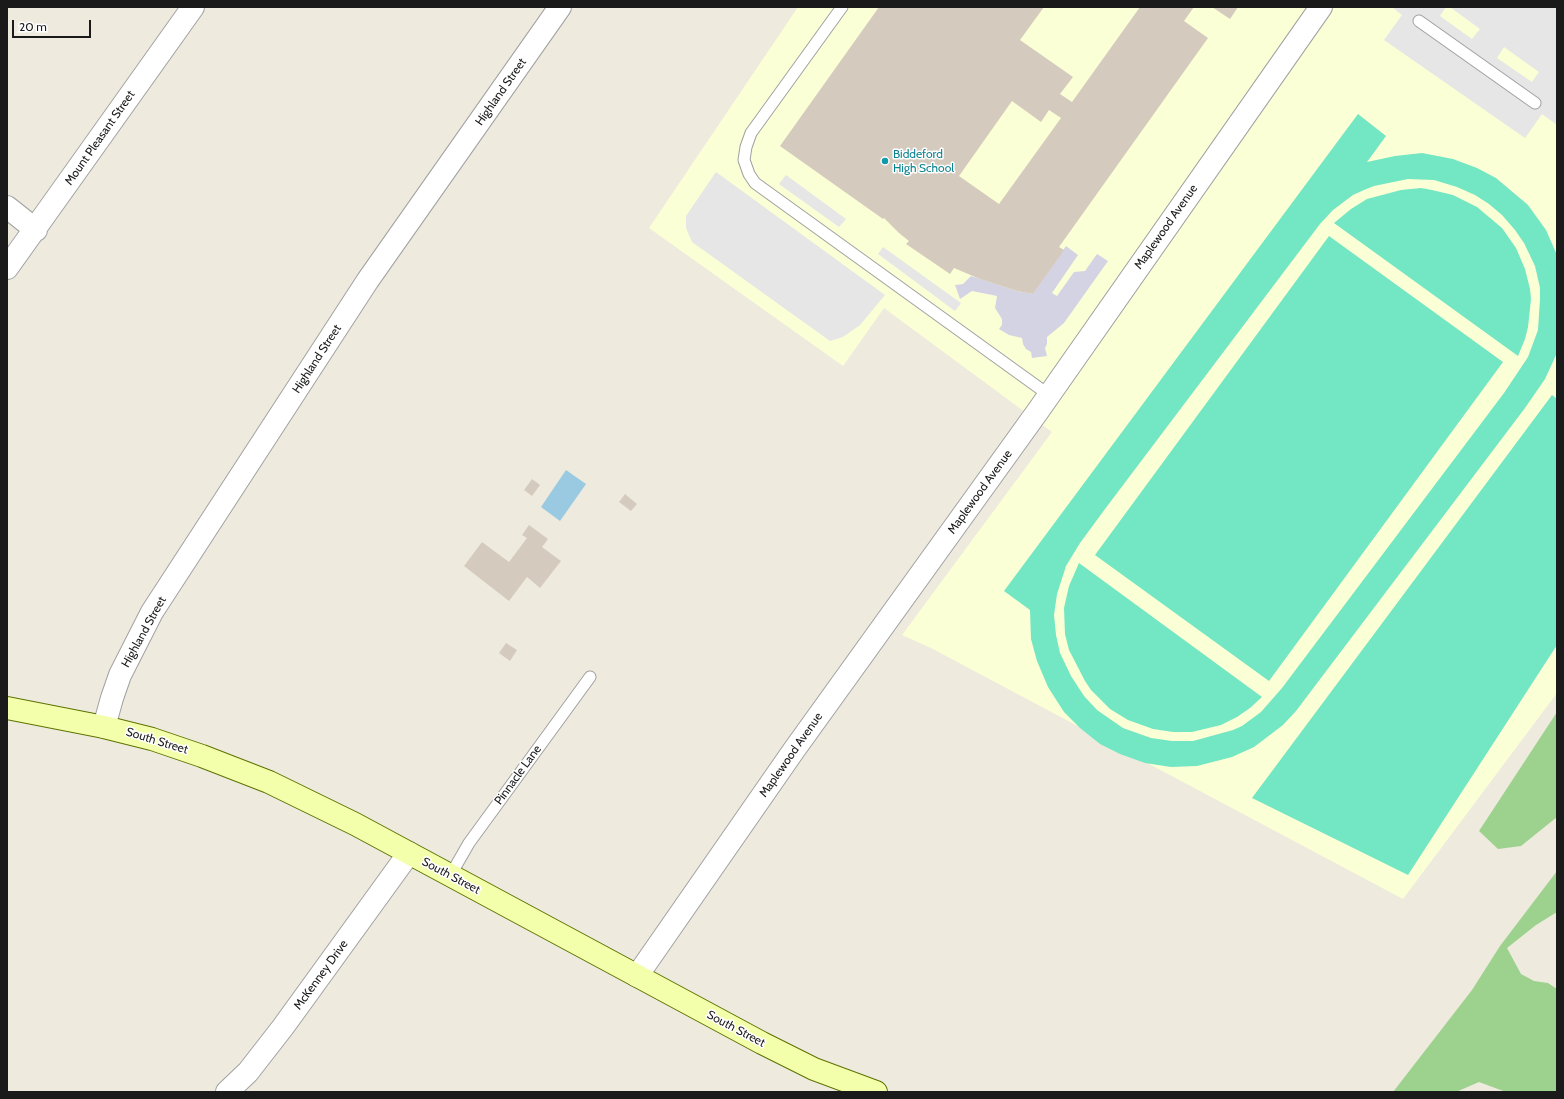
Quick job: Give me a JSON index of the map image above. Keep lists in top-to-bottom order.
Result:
{
  "streets": {
    "street": [
      "Highland Street",
      "Mount Pleasant Street",
      "Maplewood Avenue",
      "South Street",
      "McKenney Drive"
    ],
    "lane": ["Pinnacle Lane"]
  },
  "crossings": [
    ["Highland Street", "South Street"],
    ["Maplewood Avenue", "South Street"],
    ["South Street", "Pinnacle Lane"],
    ["South Street", "McKenney Drive"]
  ],
  "places": ["Biddeford High School"],
  "scale_bar": "20 m"
}
